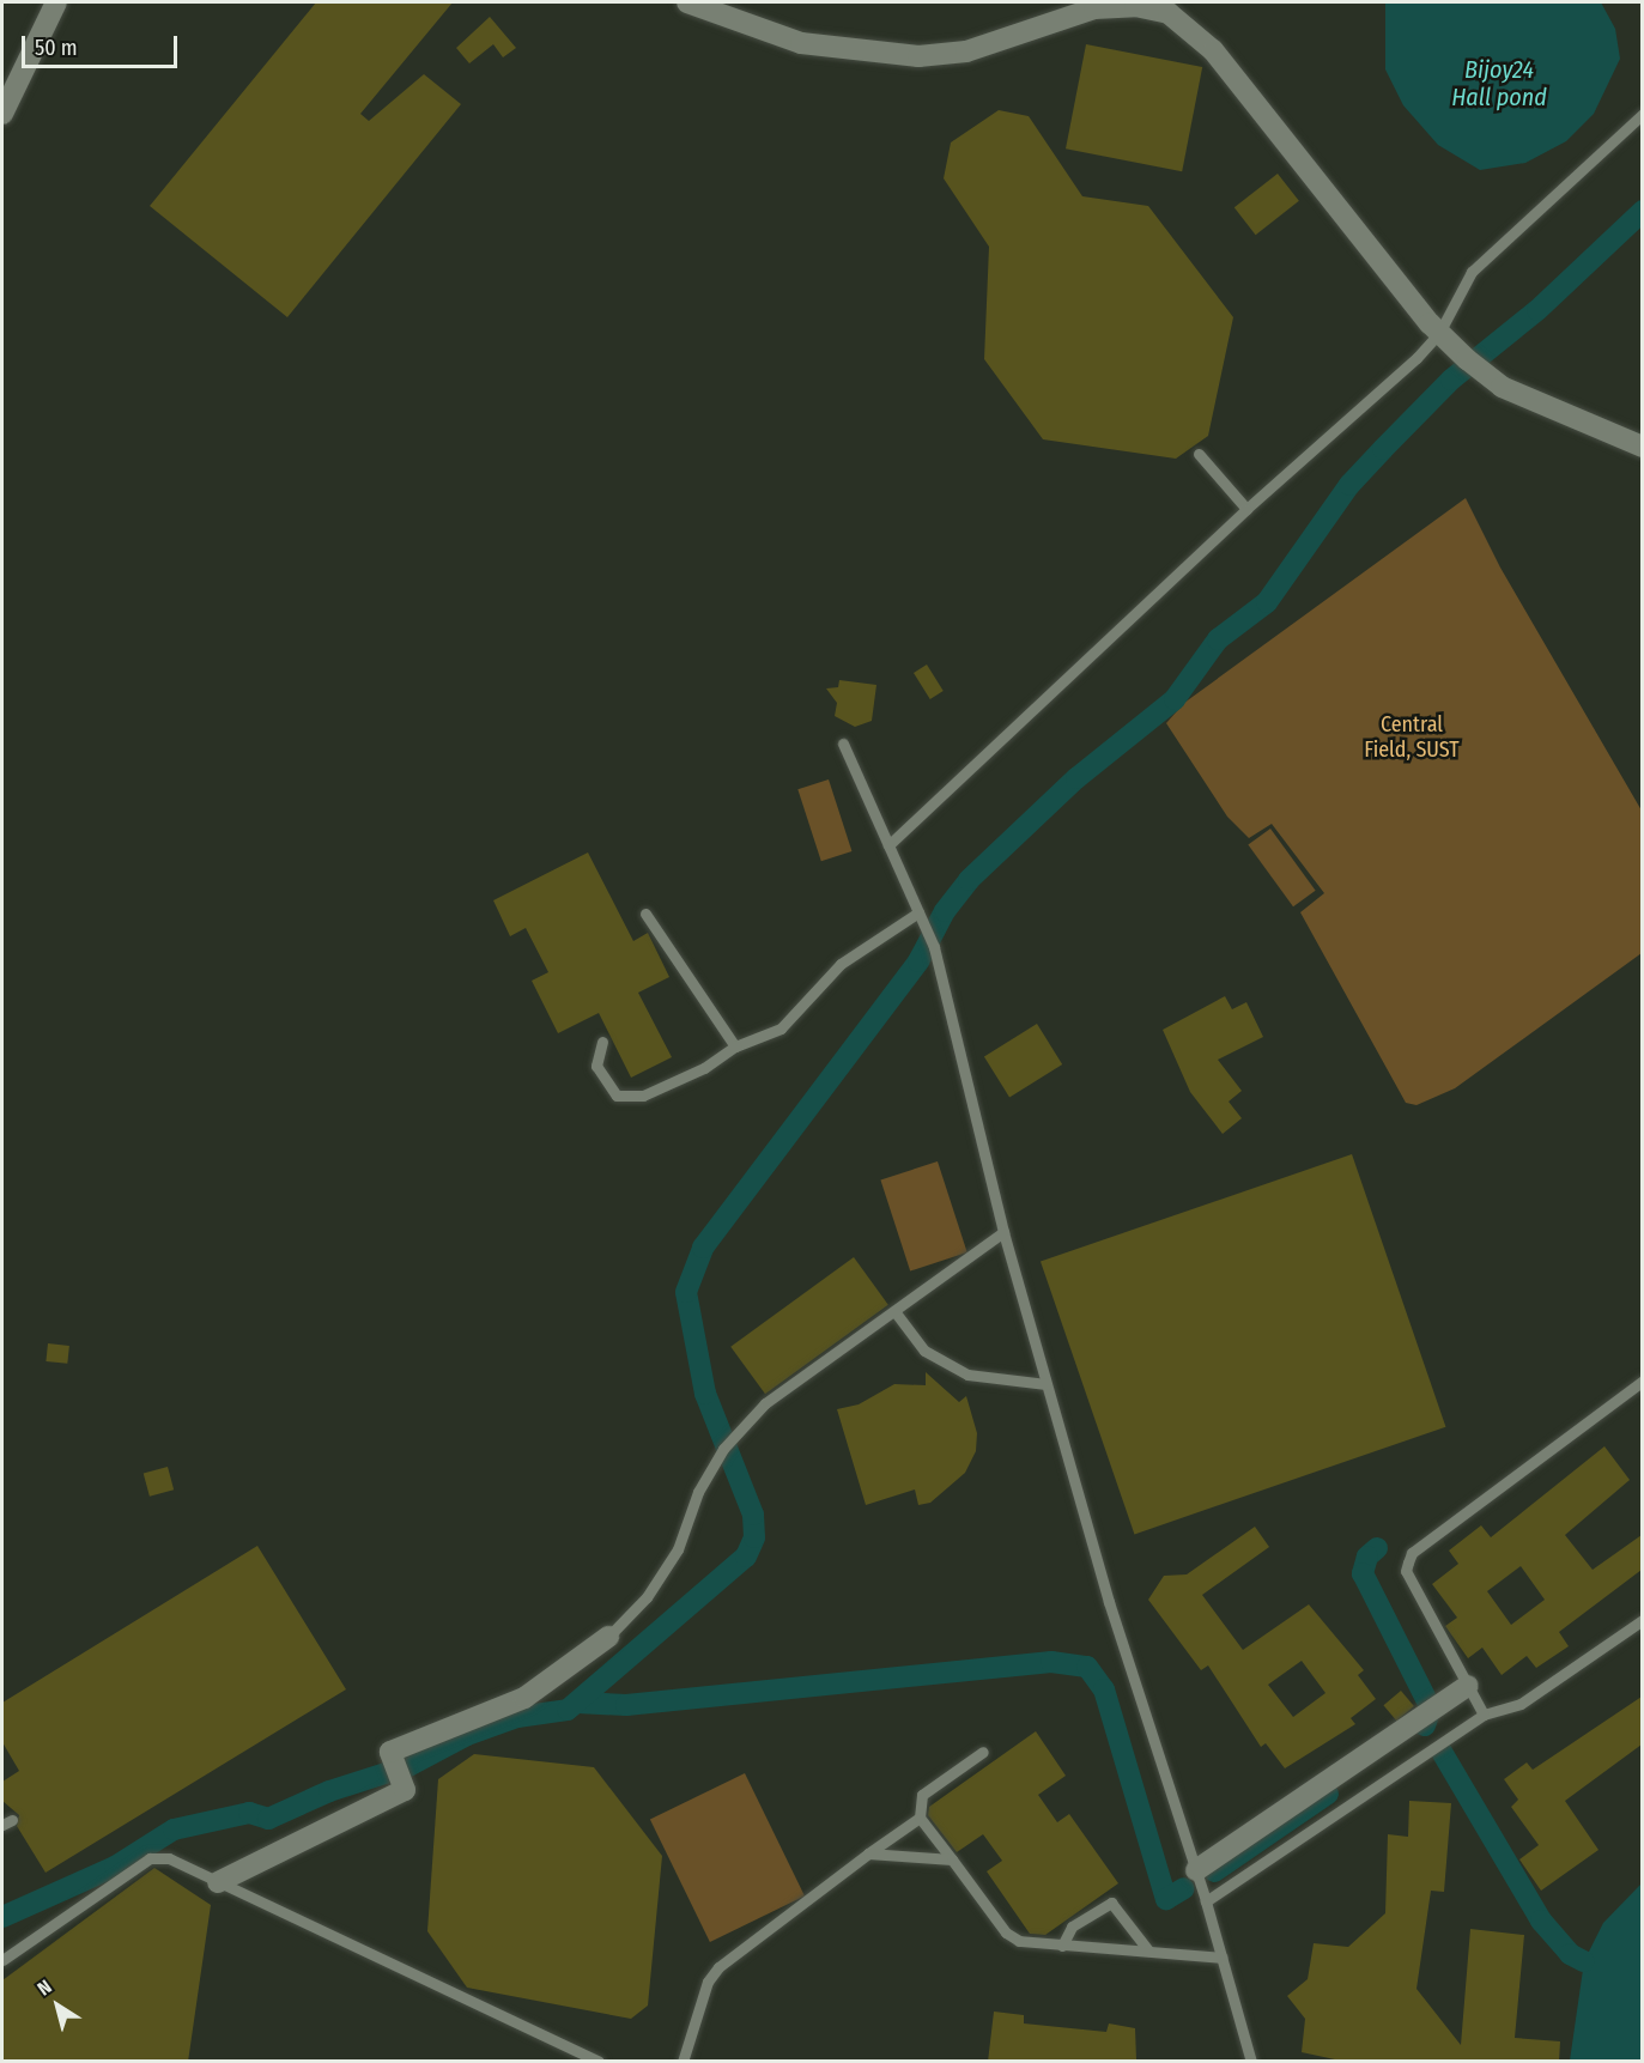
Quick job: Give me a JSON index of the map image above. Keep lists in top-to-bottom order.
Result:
{
  "water": ["Bijoy24 Hall pond"],
  "parks": ["Central Field, SUST"],
  "scale_bar": "50 m",
  "north": "top left"
}
